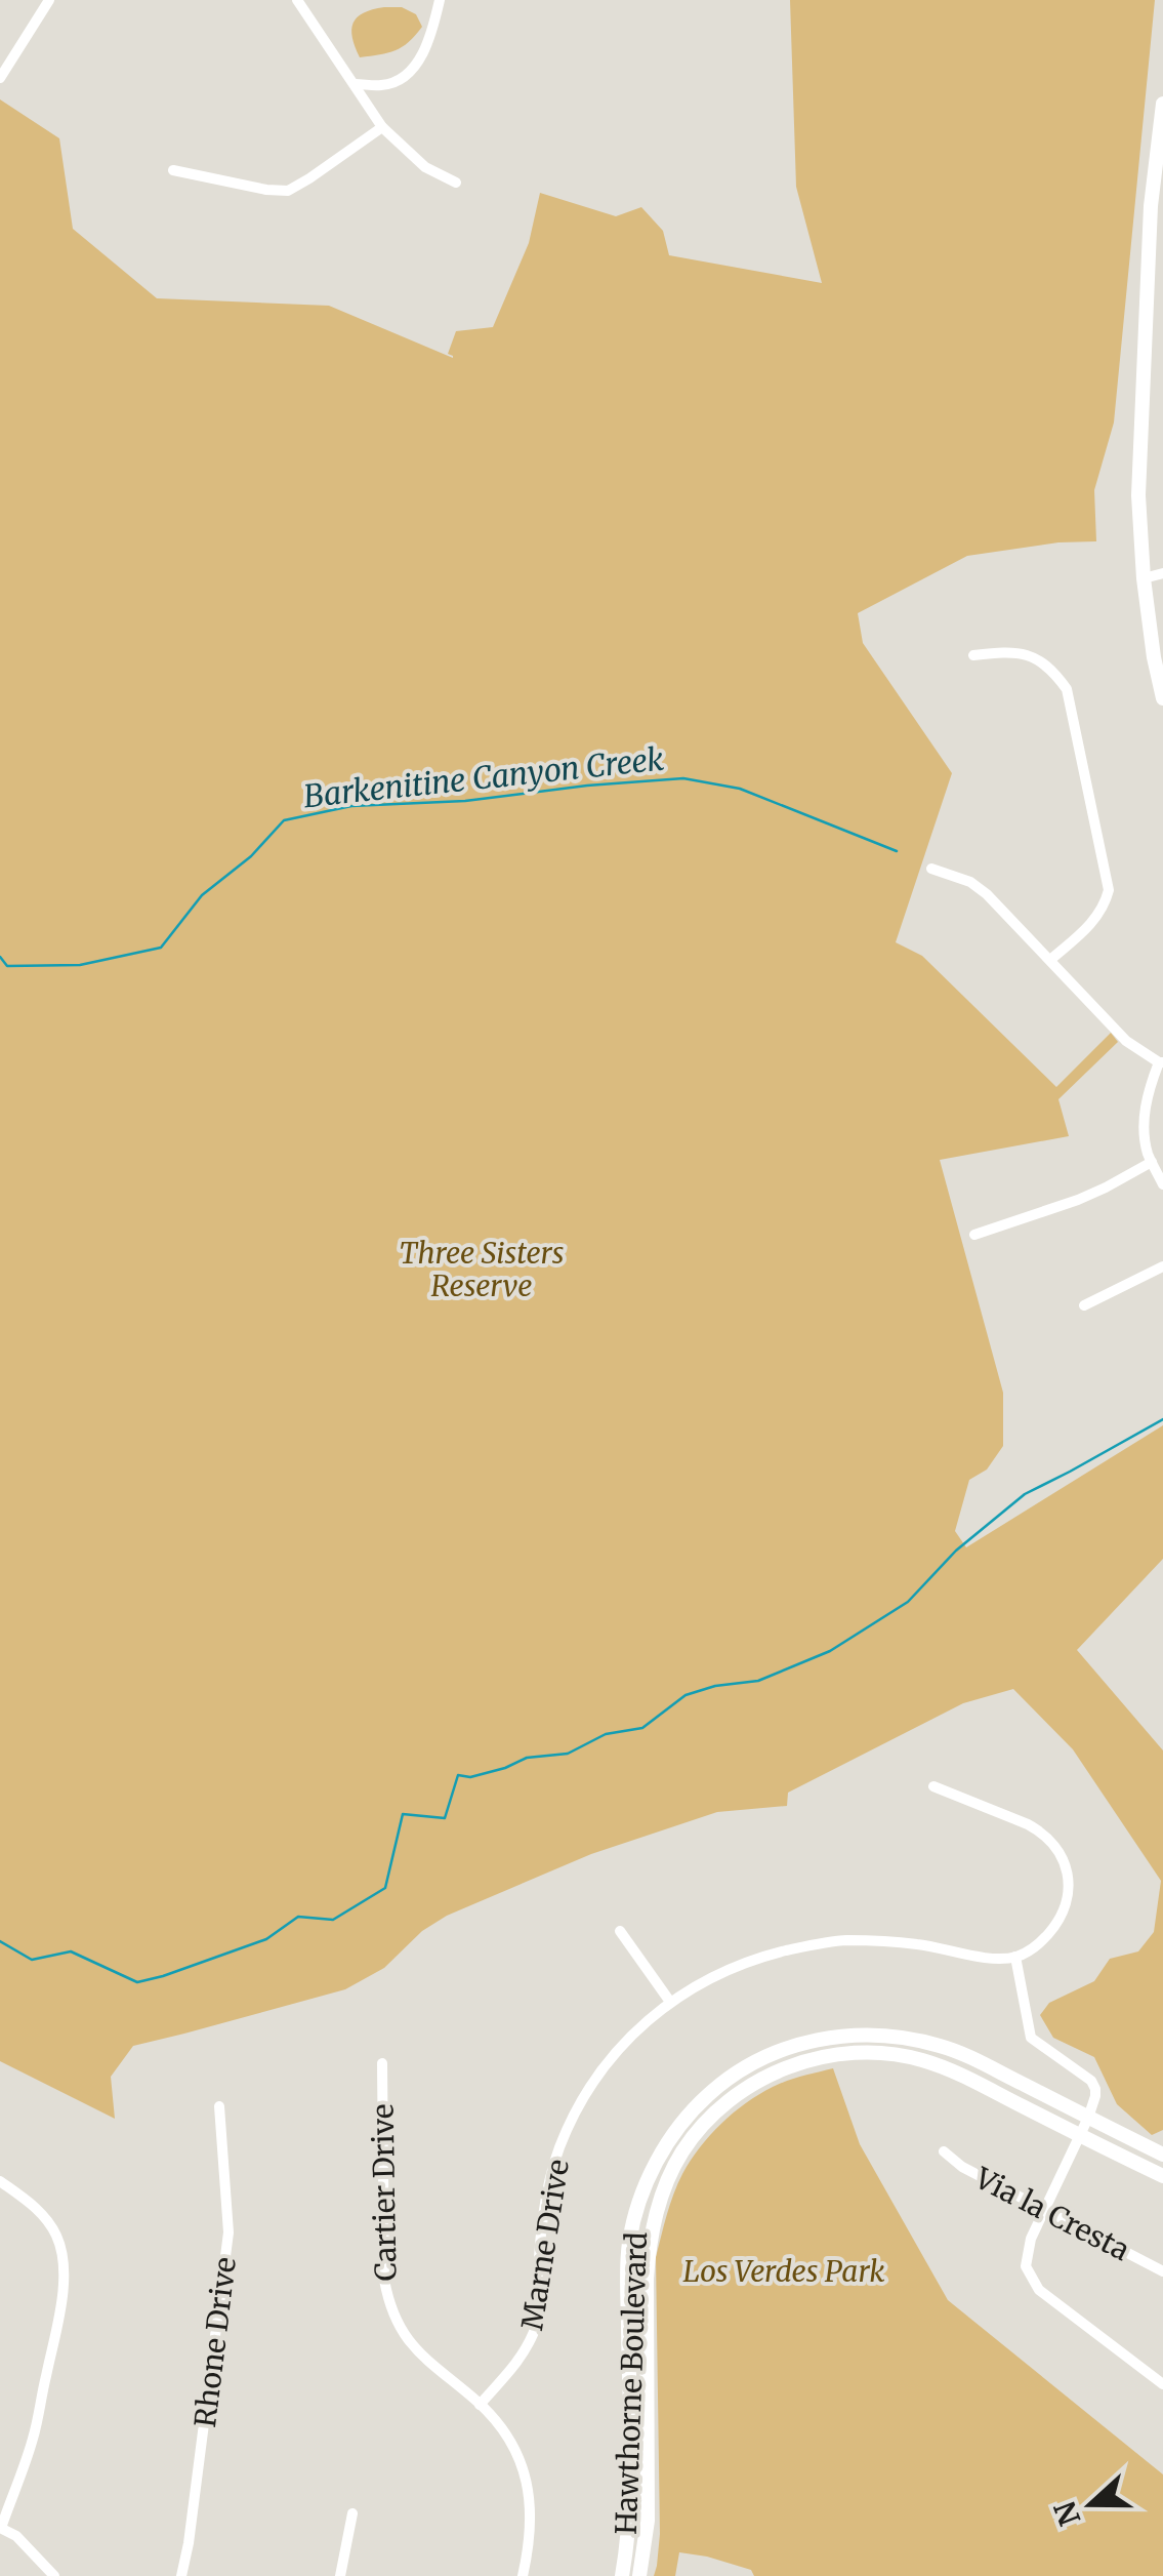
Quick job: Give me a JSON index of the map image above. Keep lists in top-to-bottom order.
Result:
{
  "streets": {
    "main road": ["Hawthorne Boulevard"],
    "street": [
      "Cartier Drive",
      "Via la Cresta",
      "Marne Drive",
      "Rhone Drive"
    ]
  },
  "crossings": [
    ["Cartier Drive", "Marne Drive"]
  ],
  "water": ["Barkenitine Canyon Creek"],
  "parks": ["Three Sisters Reserve", "Los Verdes Park"],
  "north": "left"
}
